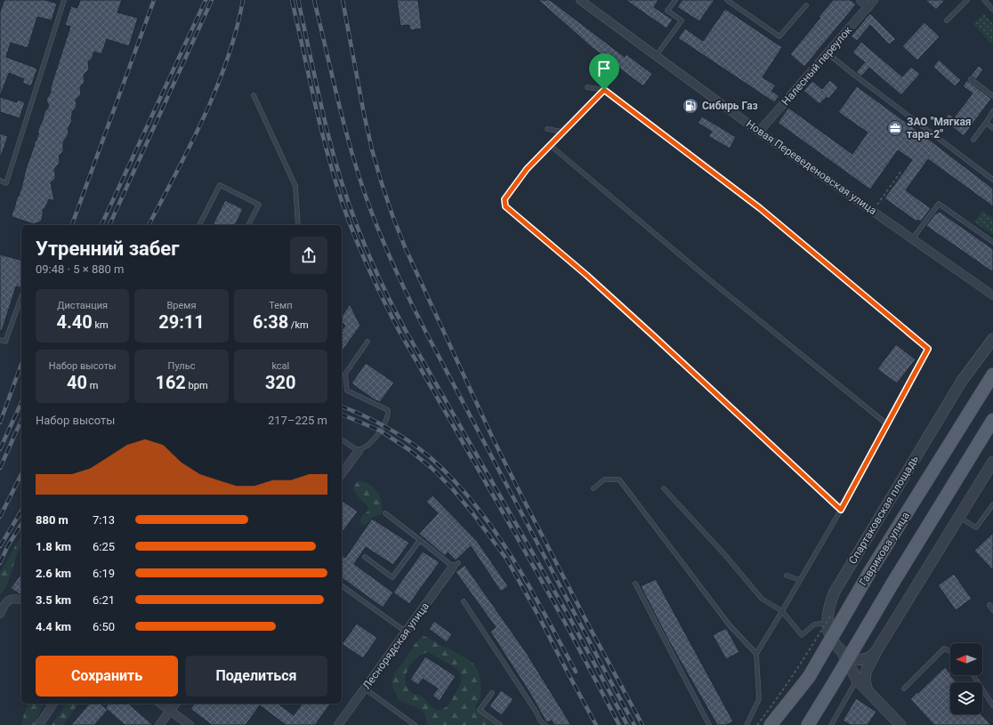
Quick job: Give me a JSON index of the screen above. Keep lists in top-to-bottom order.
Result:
{
  "streets": {
    "main road": ["Гаврикова улица"],
    "street": [
      "Налесный переулок",
      "Новая Переведеновская улица",
      "Спартаковская площадь",
      "Леснорядская улица"
    ]
  },
  "crossings": [
    ["Налесный переулок", "Новая Переведеновская улица"]
  ],
  "places": {
    "fuel station": ["Сибирь Газ"],
    "office": ["ЗАО \"Мягкая тара-2\""]
  },
  "north": "left",
  "page": {
    "heading": ["Утренний забег", "09:48 · 5 × 880 m"],
    "stats": [
      ["Дистанция", "4.40 km"],
      ["Время", "29:11"],
      ["Темп", "6:38 /km"],
      ["Набор высоты", "40 m"],
      ["Пульс", "162 bpm"],
      ["kcal", "320"]
    ],
    "chart": ["Набор высоты", "217–225 m"],
    "list": [
      {
        "name": "880 m",
        "note": "7:13"
      },
      {
        "name": "1.8 km",
        "note": "6:25"
      },
      {
        "name": "2.6 km",
        "note": "6:19"
      },
      {
        "name": "3.5 km",
        "note": "6:21"
      },
      {
        "name": "4.4 km",
        "note": "6:50"
      }
    ],
    "buttons": ["Сохранить", "Поделиться"]
  }
}
